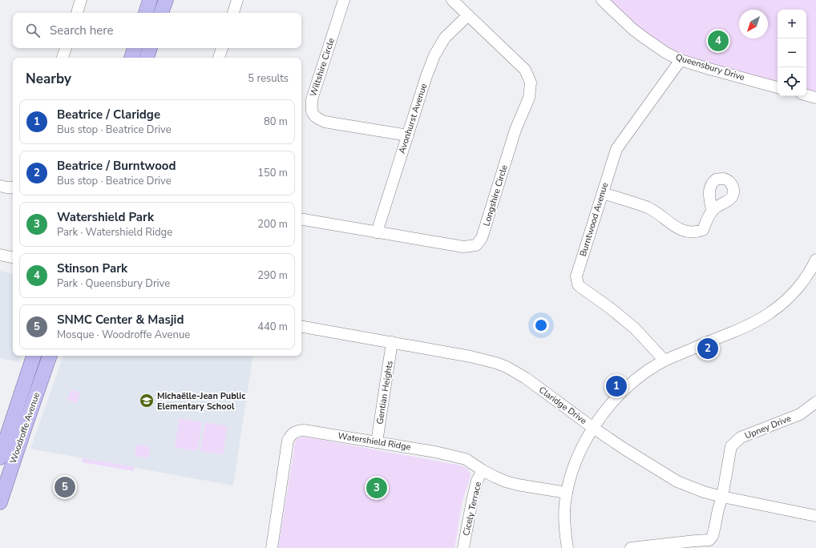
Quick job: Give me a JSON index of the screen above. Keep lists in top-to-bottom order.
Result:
{
  "streets": {
    "main road": ["Woodroffe Avenue"],
    "street": [
      "Wiltshire Circle",
      "Queensbury Drive",
      "Avonhurst Avenue",
      "Longshire Circle",
      "Burntwood Avenue",
      "Gentian Heights",
      "Claridge Drive",
      "Upney Drive",
      "Watershield Ridge",
      "Cicely Terrace"
    ]
  },
  "crossings": [
    ["Wiltshire Circle", "Avonhurst Avenue"],
    ["Queensbury Drive", "Burntwood Avenue"],
    ["Avonhurst Avenue", "Longshire Circle"],
    ["Gentian Heights", "Claridge Drive"],
    ["Gentian Heights", "Watershield Ridge"],
    ["Claridge Drive", "Upney Drive"],
    ["Watershield Ridge", "Cicely Terrace"]
  ],
  "places": {
    "school or university": ["Michaëlle-Jean Public Elementary School"]
  },
  "north": "bottom left",
  "page": {
    "map_buttons": ["+", "−"],
    "search": "Search here",
    "pins": [
      "4",
      "2",
      "1",
      "5",
      "3"
    ],
    "heading": ["Nearby", "5 results"],
    "list": [
      {
        "mark": "1",
        "name": "Beatrice / Claridge",
        "note": "Bus stop · Beatrice Drive",
        "value": "80 m"
      },
      {
        "mark": "2",
        "name": "Beatrice / Burntwood",
        "note": "Bus stop · Beatrice Drive",
        "value": "150 m"
      },
      {
        "mark": "3",
        "name": "Watershield Park",
        "note": "Park · Watershield Ridge",
        "value": "200 m"
      },
      {
        "mark": "4",
        "name": "Stinson Park",
        "note": "Park · Queensbury Drive",
        "value": "290 m"
      },
      {
        "mark": "5",
        "name": "SNMC Center & Masjid",
        "note": "Mosque · Woodroffe Avenue",
        "value": "440 m"
      }
    ]
  }
}
